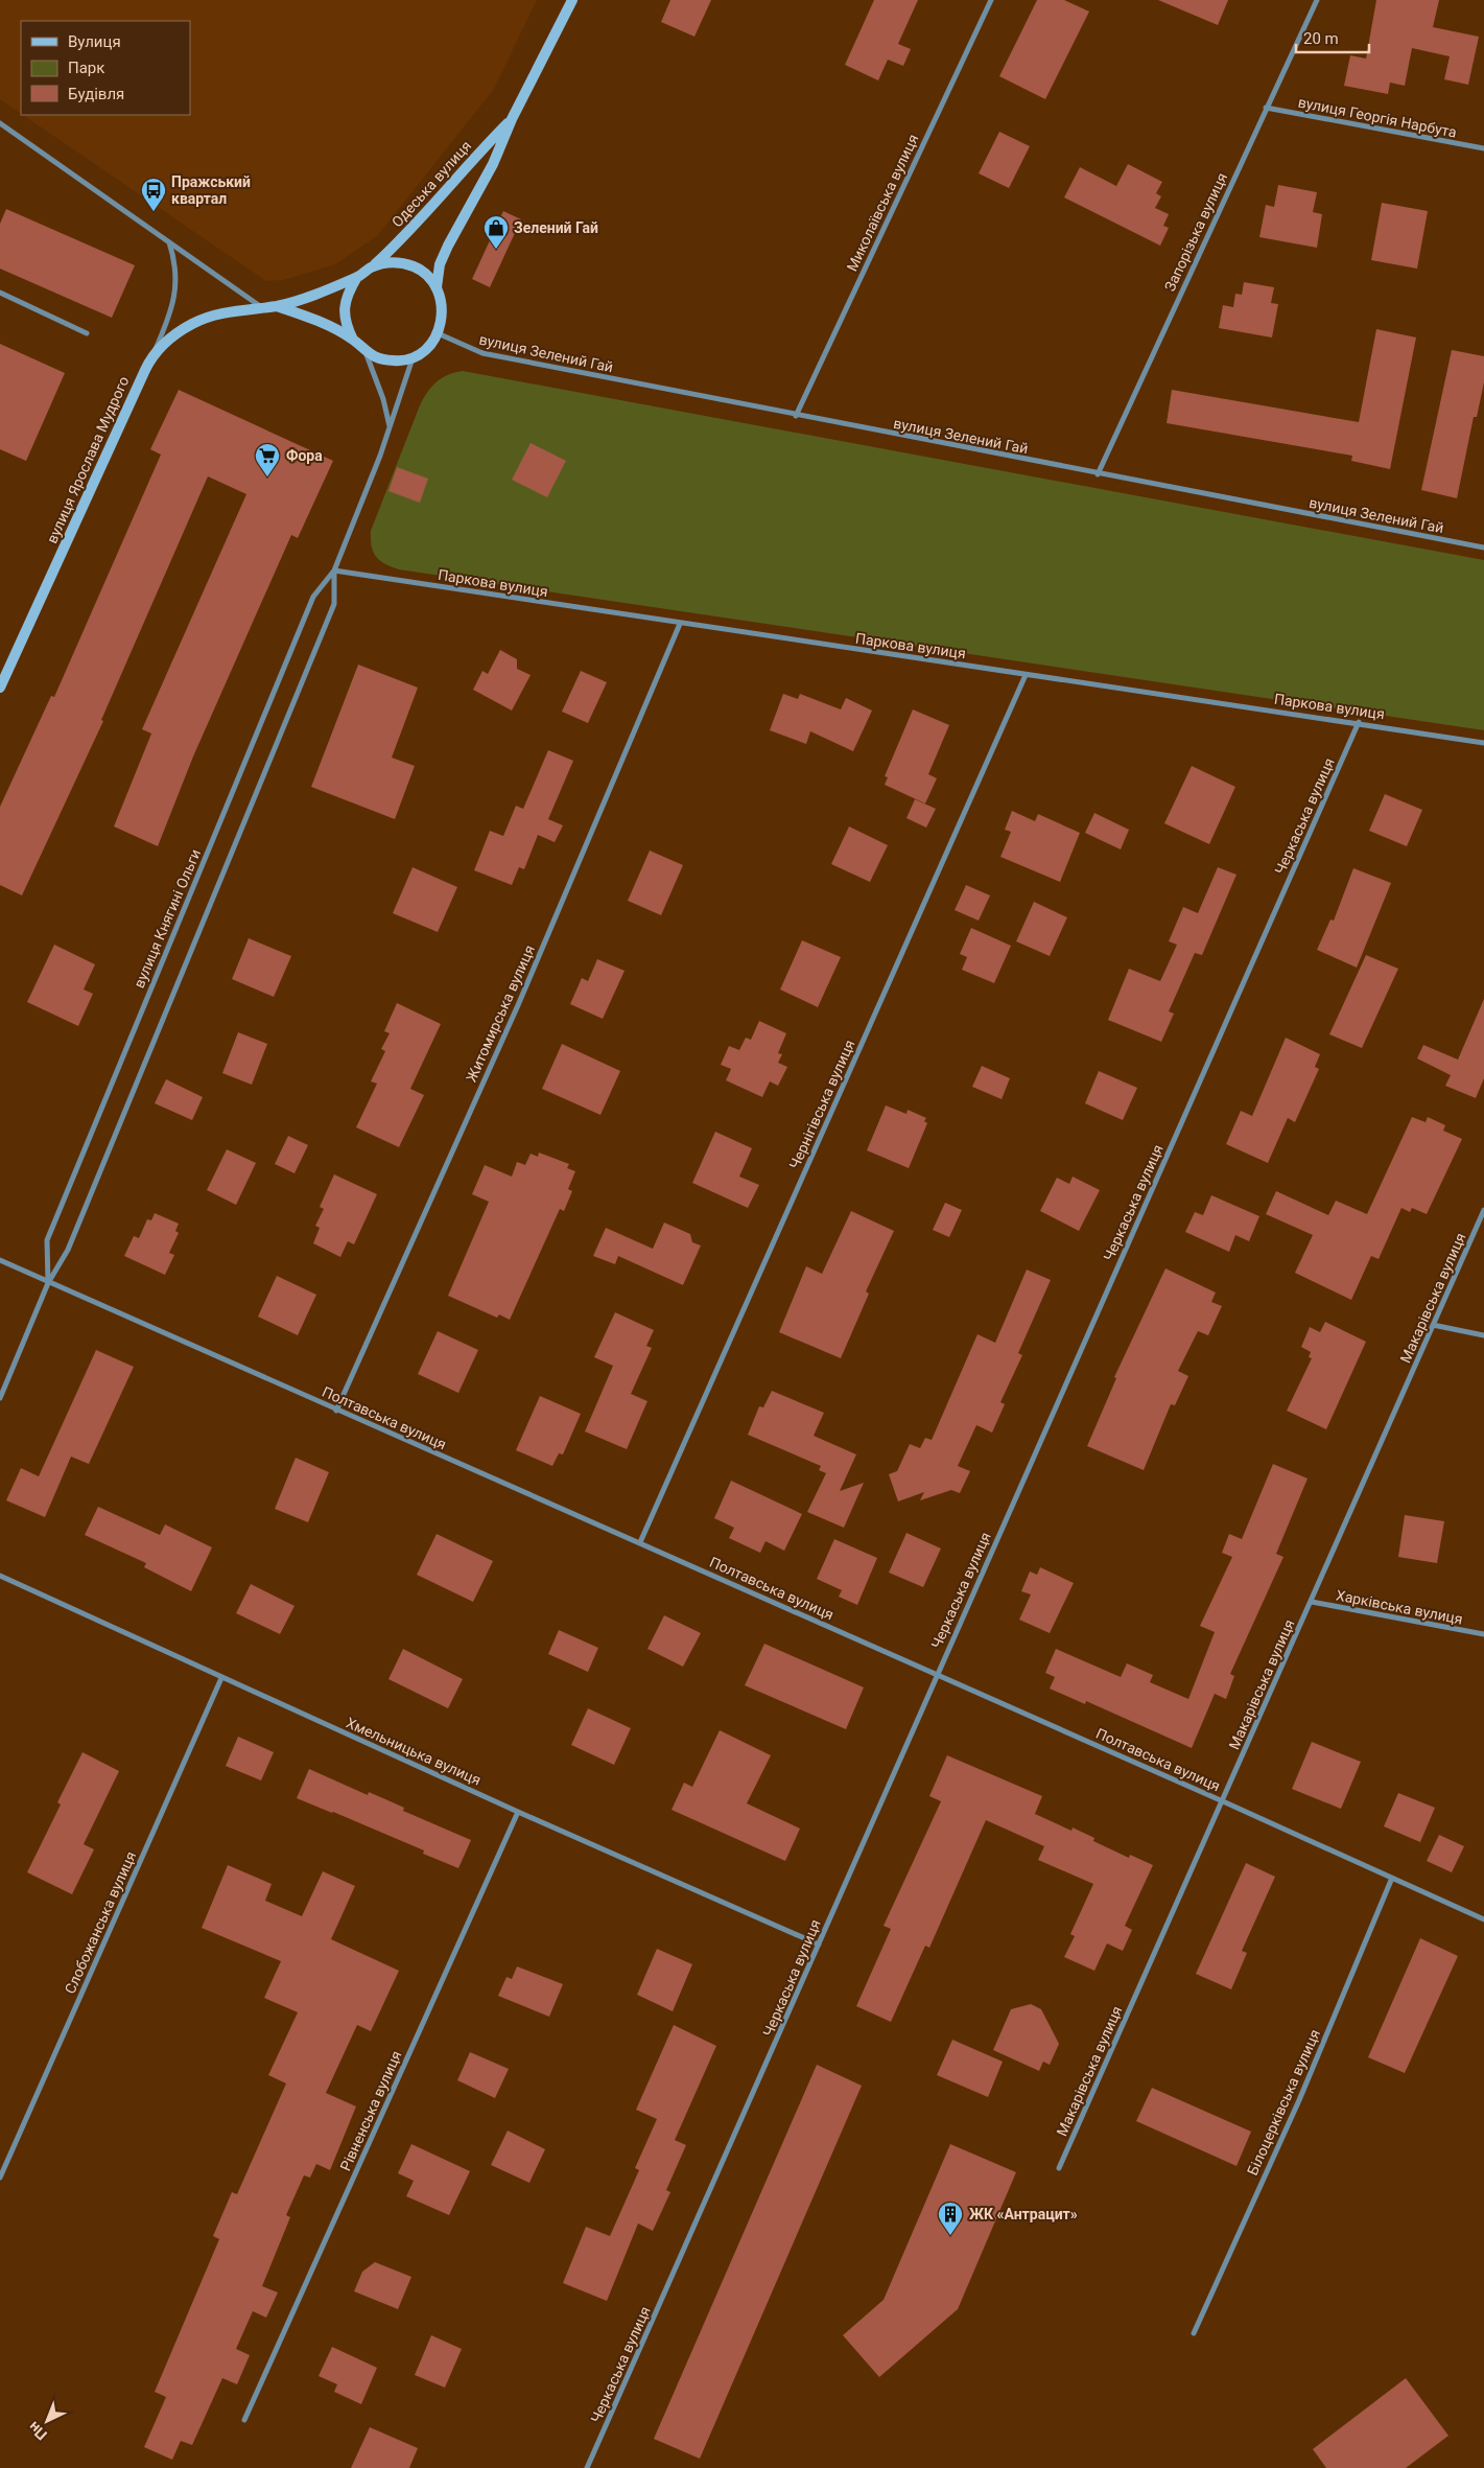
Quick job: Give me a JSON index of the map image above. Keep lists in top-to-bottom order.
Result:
{
  "streets": {
    "main road": ["Одеська вулиця", "вулиця Ярослава Мудрого"],
    "street": [
      "вулиця Георгія Нарбута",
      "Миколаївська вулиця",
      "Запорізька вулиця",
      "вулиця Зелений Гай",
      "Паркова вулиця",
      "Черкаська вулиця",
      "вулиця Княгині Ольги",
      "Житомирська вулиця",
      "Чернігівська вулиця",
      "Макарівська вулиця",
      "Полтавська вулиця",
      "Харківська вулиця",
      "Хмельницька вулиця",
      "Слобожанська вулиця",
      "Білоцерківська вулиця",
      "Рівненська вулиця"
    ]
  },
  "crossings": [
    ["вулиця Георгія Нарбута", "Запорізька вулиця"],
    ["Одеська вулиця", "вулиця Зелений Гай"],
    ["Одеська вулиця", "вулиця Княгині Ольги"],
    ["Миколаївська вулиця", "вулиця Зелений Гай"],
    ["Запорізька вулиця", "вулиця Зелений Гай"],
    ["вулиця Зелений Гай", "вулиця Княгині Ольги"],
    ["Паркова вулиця", "Черкаська вулиця"],
    ["Паркова вулиця", "вулиця Княгині Ольги"],
    ["Паркова вулиця", "Житомирська вулиця"],
    ["Паркова вулиця", "Чернігівська вулиця"],
    ["Черкаська вулиця", "Полтавська вулиця"],
    ["Черкаська вулиця", "Хмельницька вулиця"],
    ["вулиця Княгині Ольги", "Полтавська вулиця"],
    ["Житомирська вулиця", "Полтавська вулиця"],
    ["Чернігівська вулиця", "Полтавська вулиця"],
    ["Макарівська вулиця", "Полтавська вулиця"],
    ["Макарівська вулиця", "Харківська вулиця"],
    ["Полтавська вулиця", "Білоцерківська вулиця"],
    ["Хмельницька вулиця", "Слобожанська вулиця"],
    ["Хмельницька вулиця", "Рівненська вулиця"]
  ],
  "places": {
    "bus stop": ["Пражський квартал"],
    "shop": ["Зелений Гай"],
    "supermarket": ["Фора"],
    "building": ["ЖК «Антрацит»"]
  },
  "legend": ["Вулиця", "Парк", "Будівля"],
  "scale_bar": "20 m",
  "north": "bottom left"
}
